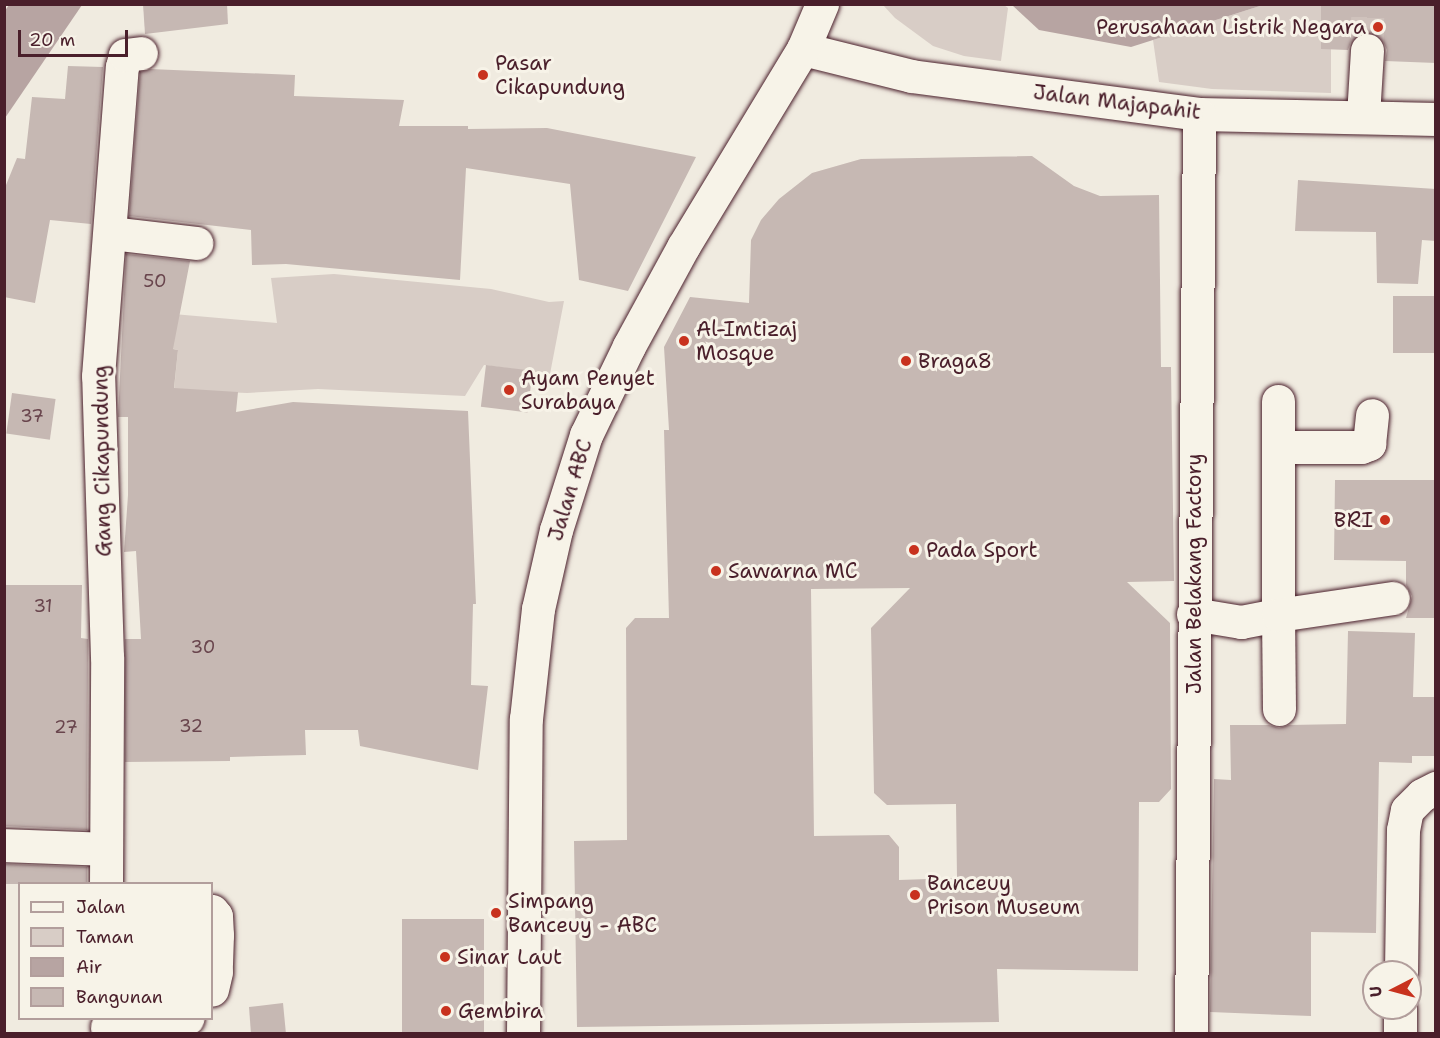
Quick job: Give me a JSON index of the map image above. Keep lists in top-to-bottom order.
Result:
{
  "streets": {
    "street": [
      "Jalan Majapahit",
      "Gang Cikapundung",
      "Jalan ABC",
      "Jalan Belakang Factory"
    ]
  },
  "crossings": [
    ["Jalan Majapahit", "Jalan ABC"],
    ["Jalan Majapahit", "Jalan Belakang Factory"]
  ],
  "places": [
    "Perusahaan Listrik Negara",
    "Pasar Cikapundung",
    "Al-Imtizaj Mosque",
    "Braga8",
    "Ayam Penyet Surabaya",
    "BRI",
    "Pada Sport",
    "Sawarna MC",
    "Banceuy Prison Museum",
    "Simpang Banceuy - ABC",
    "Sinar Laut",
    "Gembira"
  ],
  "house_numbers": [
    "50",
    "37",
    "31",
    "30",
    "32",
    "27"
  ],
  "legend": [
    "Jalan",
    "Taman",
    "Air",
    "Bangunan"
  ],
  "scale_bar": "20 m",
  "north": "left"
}
